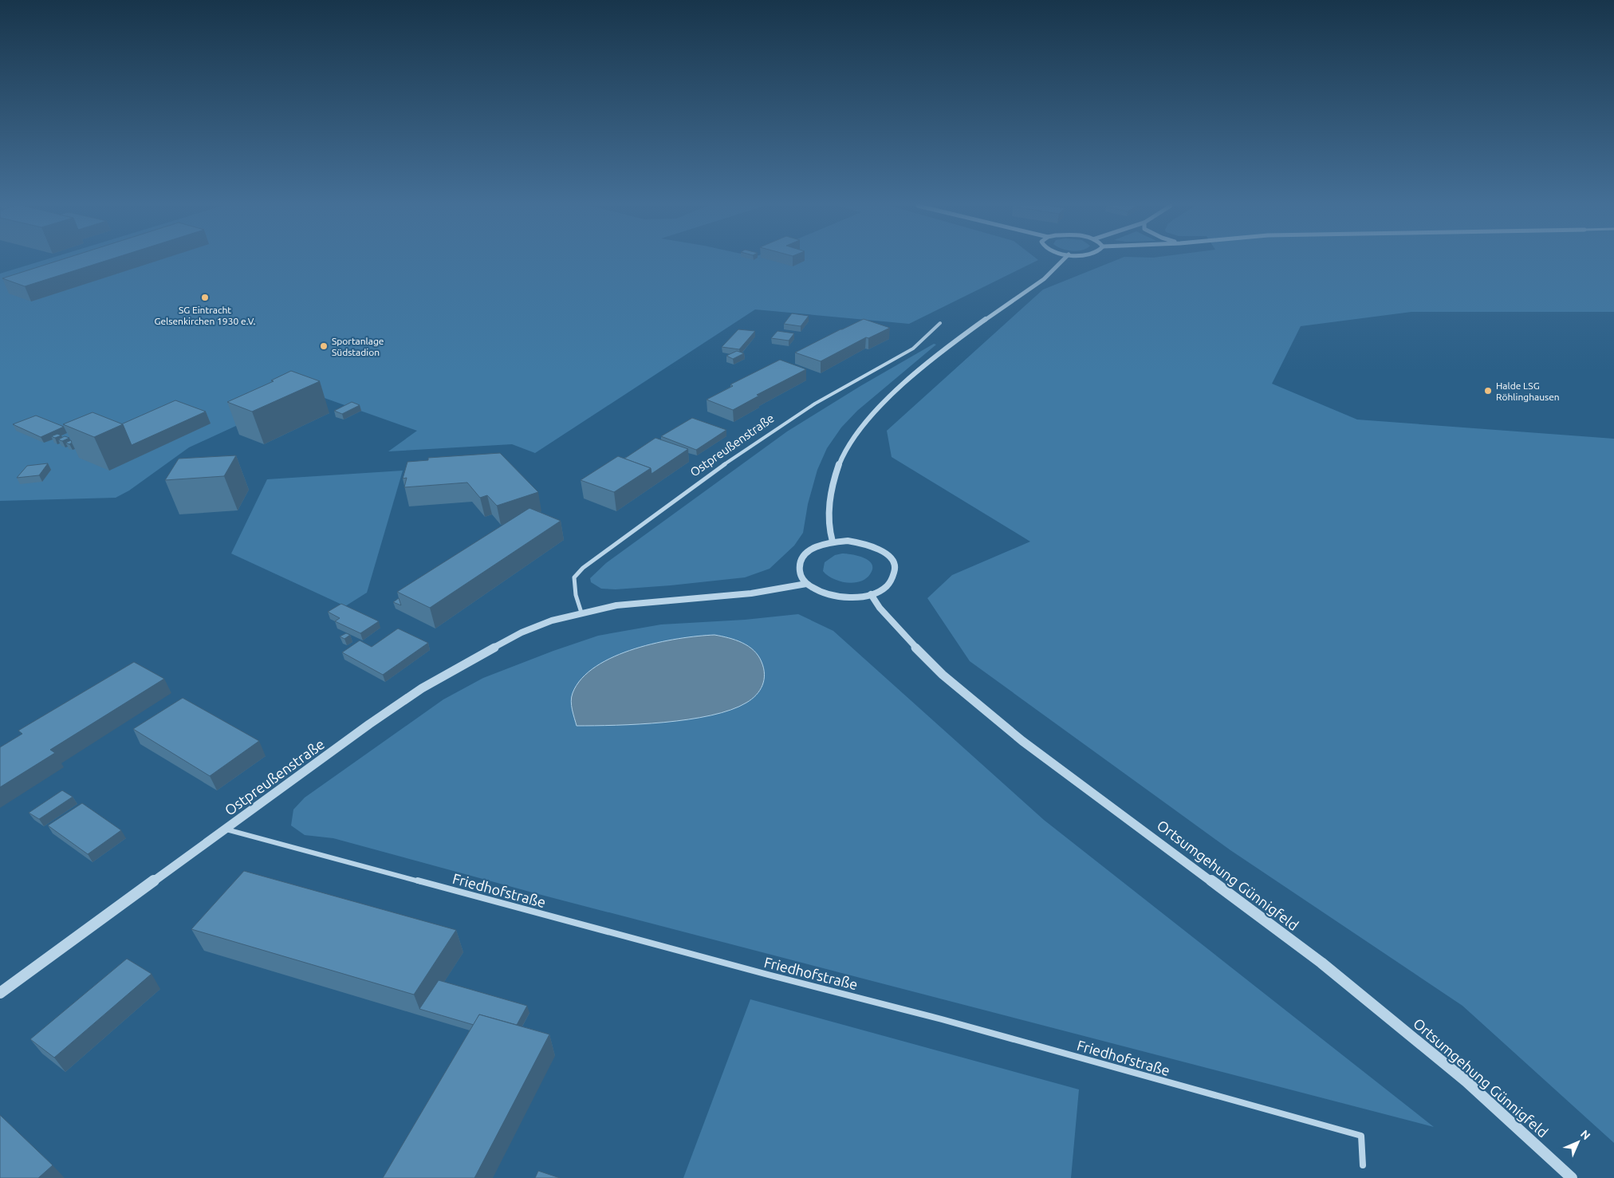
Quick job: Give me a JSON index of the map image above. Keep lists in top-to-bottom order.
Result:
{
  "streets": {
    "street": ["Ostpreußenstraße", "Ortsumgehung Günnigfeld", "Friedhofstraße"]
  },
  "crossings": [
    ["Ostpreußenstraße", "Ortsumgehung Günnigfeld"],
    ["Ostpreußenstraße", "Friedhofstraße"]
  ],
  "places": ["SG Eintracht Gelsenkirchen 1930 e.V.", "Sportanlage Südstadion", "Halde LSG Röhlinghausen"],
  "north": "top right"
}
